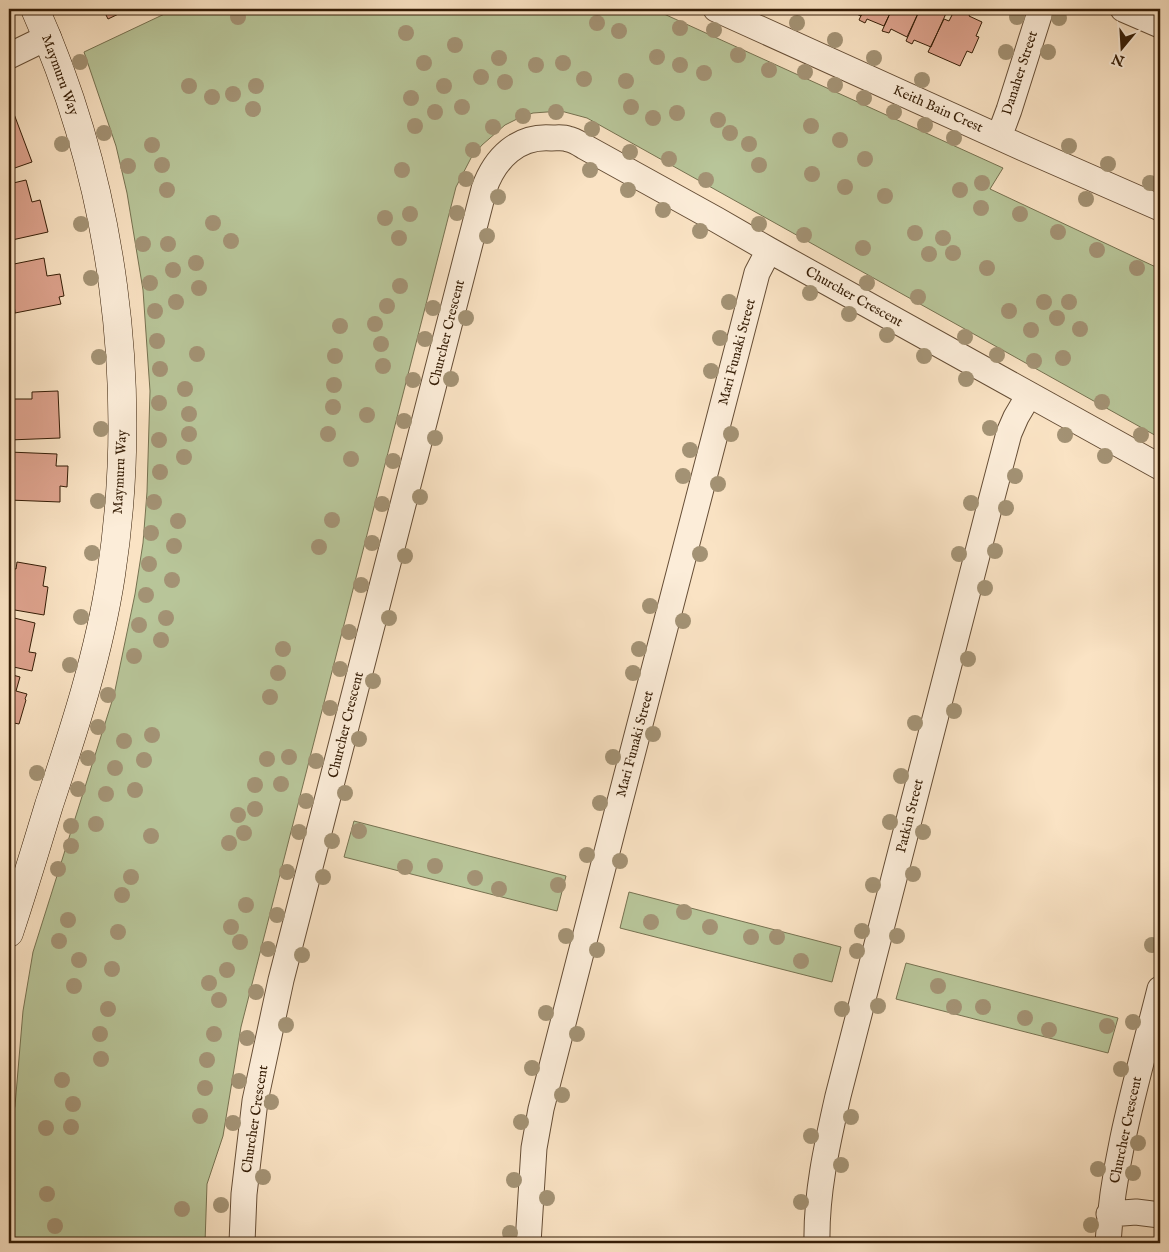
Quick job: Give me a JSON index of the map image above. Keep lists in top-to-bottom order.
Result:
{
  "streets": {
    "street": [
      "Danaher Street",
      "Maymuru Way",
      "Keith Bain Crest",
      "Churcher Crescent",
      "Mari Funaki Street",
      "Patkin Street"
    ]
  },
  "crossings": [
    ["Danaher Street", "Keith Bain Crest"],
    ["Churcher Crescent", "Mari Funaki Street"],
    ["Churcher Crescent", "Patkin Street"]
  ],
  "north": "bottom"
}
